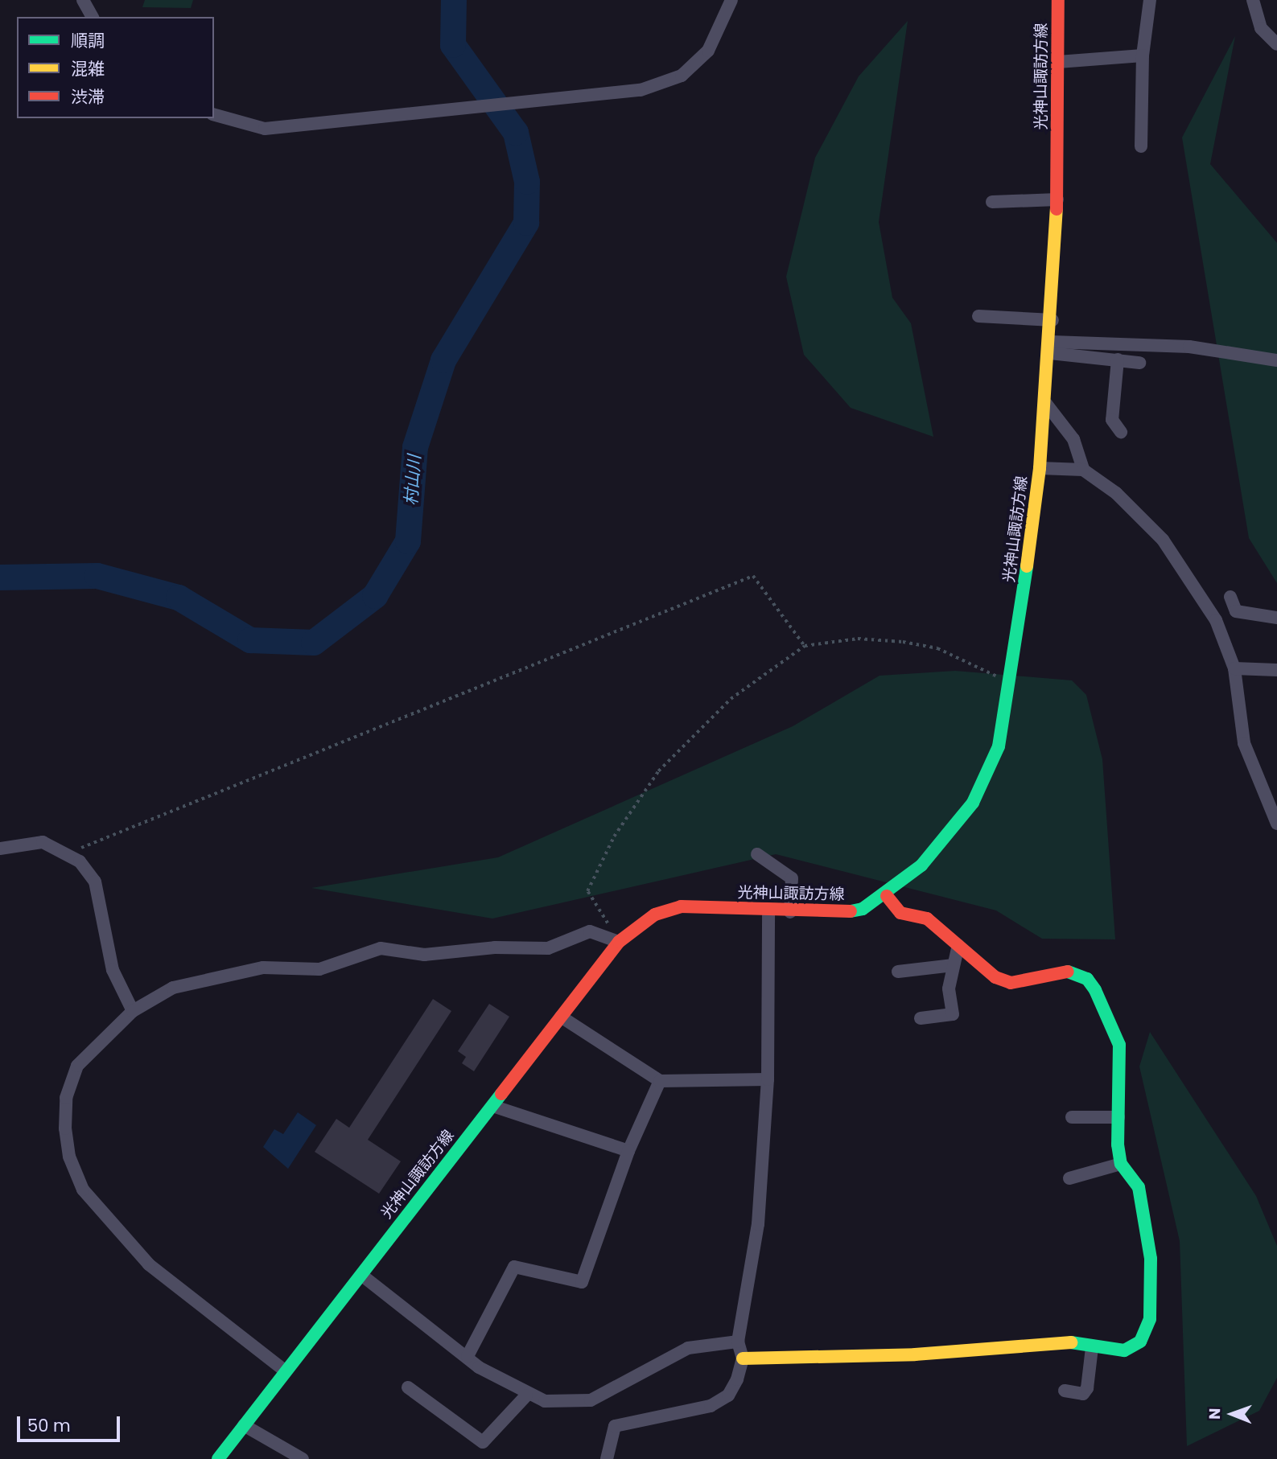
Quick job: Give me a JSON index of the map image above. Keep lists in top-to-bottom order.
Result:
{
  "streets": {
    "main road": ["光神山諏訪方線"]
  },
  "water": ["村山川"],
  "legend": ["順調", "混雑", "渋滞"],
  "scale_bar": "50 m",
  "north": "left"
}
